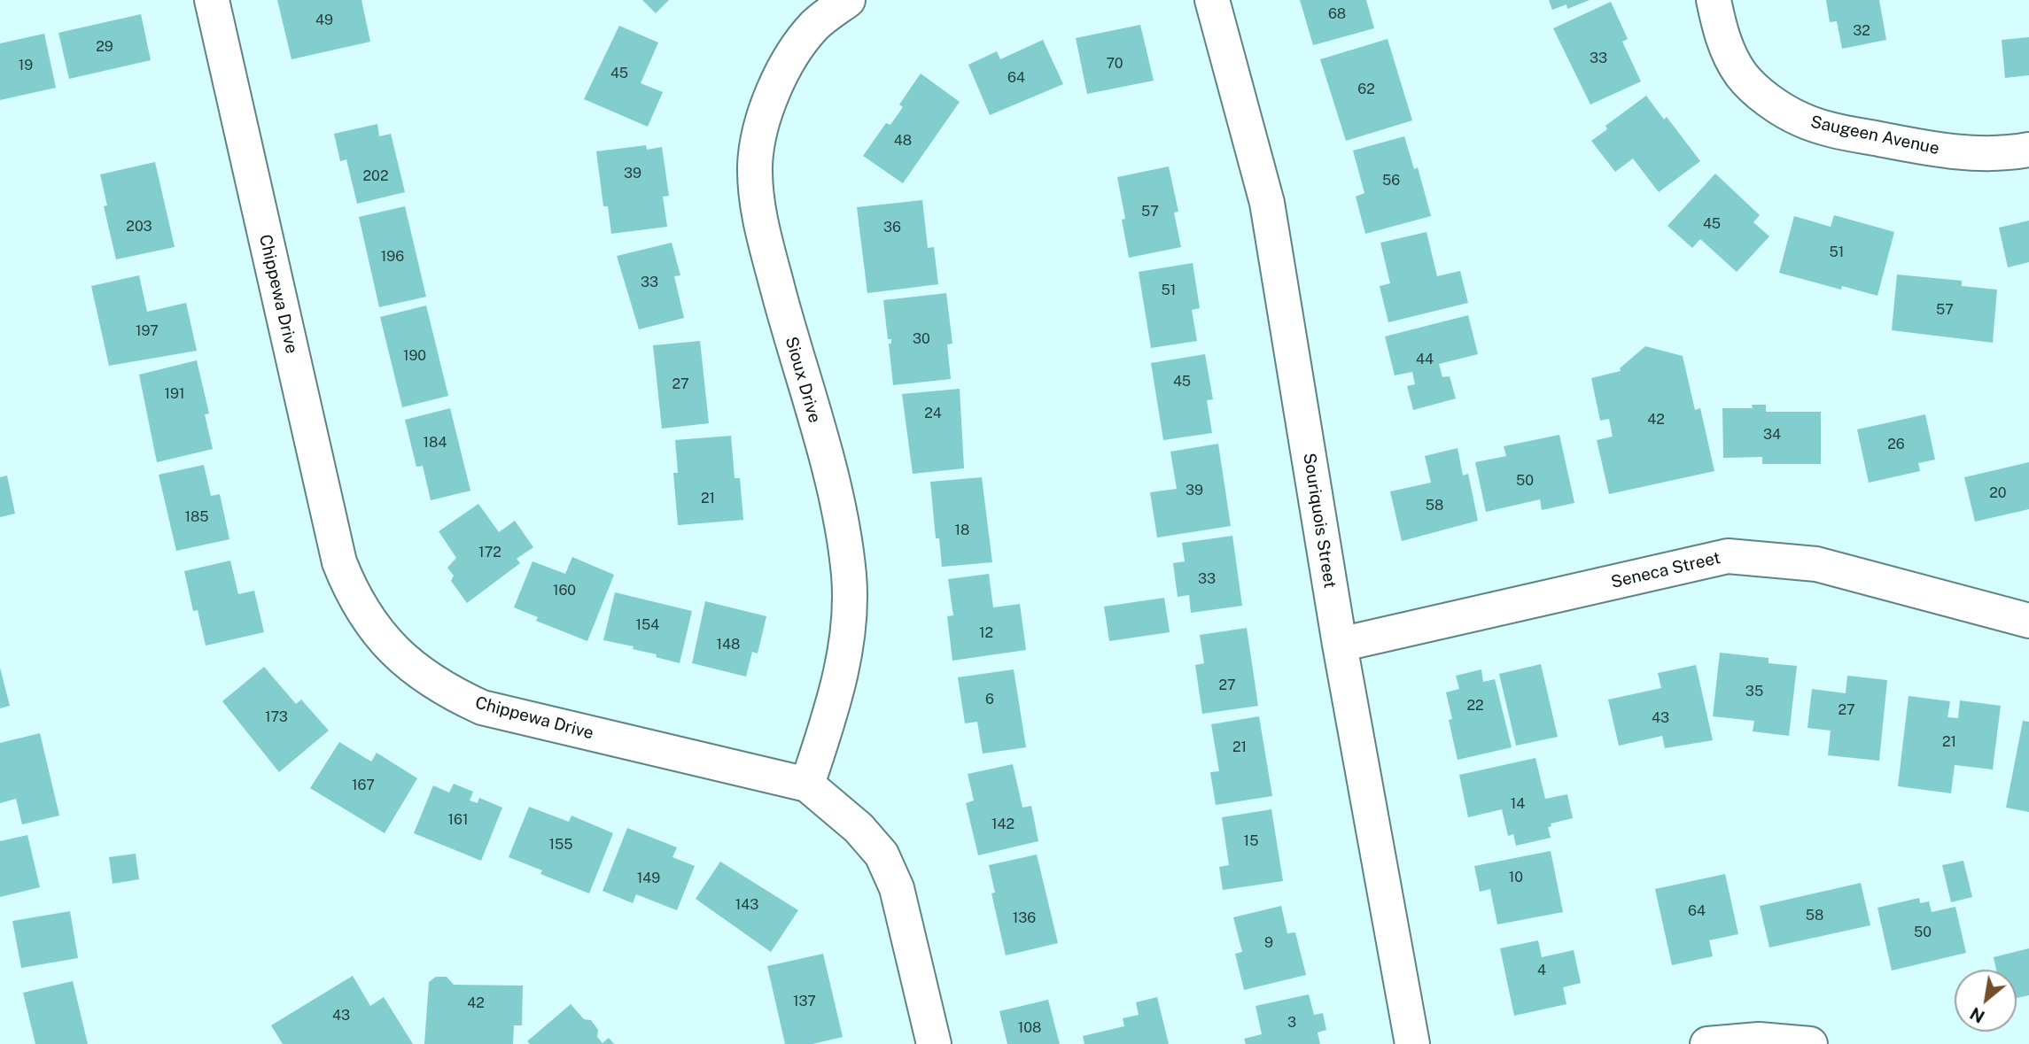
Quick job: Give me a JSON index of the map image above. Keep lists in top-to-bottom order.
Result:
{
  "streets": {
    "street": [
      "Saugeen Avenue",
      "Chippewa Drive",
      "Sioux Drive",
      "Souriquois Street",
      "Seneca Street"
    ]
  },
  "crossings": [
    ["Chippewa Drive", "Sioux Drive"],
    ["Souriquois Street", "Seneca Street"]
  ],
  "house_numbers": [
    "68",
    "49",
    "32",
    "29",
    "33",
    "70",
    "19",
    "45",
    "64",
    "62",
    "48",
    "39",
    "202",
    "56",
    "57",
    "45",
    "203",
    "36",
    "51",
    "196",
    "33",
    "51",
    "57",
    "197",
    "30",
    "190",
    "44",
    "45",
    "27",
    "191",
    "24",
    "42",
    "34",
    "184",
    "26",
    "50",
    "39",
    "20",
    "21",
    "58",
    "185",
    "18",
    "172",
    "33",
    "160",
    "154",
    "12",
    "148",
    "27",
    "35",
    "6",
    "22",
    "27",
    "173",
    "43",
    "21",
    "21",
    "167",
    "14",
    "161",
    "142",
    "15",
    "155",
    "10",
    "149",
    "143",
    "64",
    "58",
    "136",
    "50",
    "9",
    "4",
    "137",
    "42",
    "43",
    "3",
    "108"
  ],
  "north": "bottom left"
}
